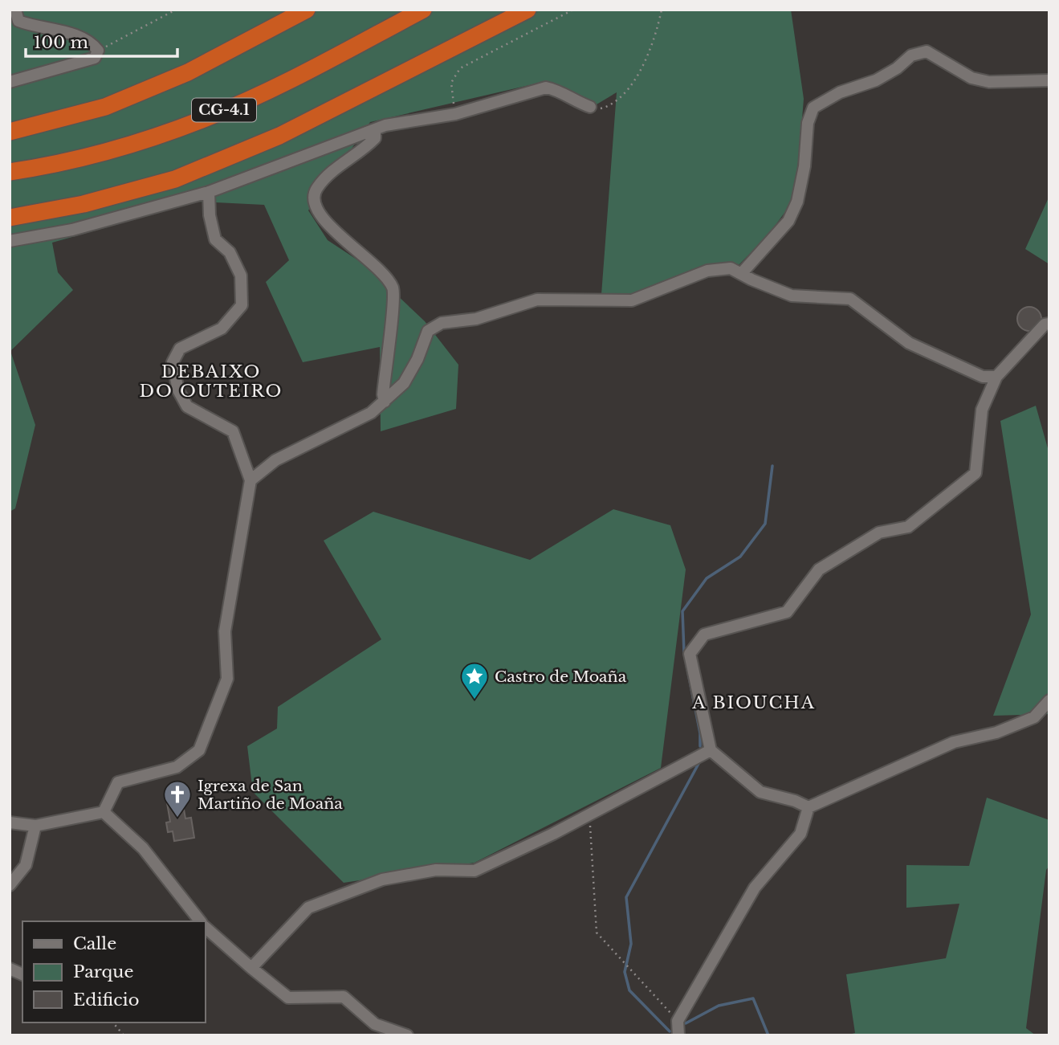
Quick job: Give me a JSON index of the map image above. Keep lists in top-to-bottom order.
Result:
{
  "streets": {
    "highway": ["CG-4.1"]
  },
  "districts": ["DEBAIXO DO OUTEIRO", "A BIOUCHA"],
  "places": {
    "place": ["Castro de Moaña"],
    "church": ["Igrexa de San Martiño de Moaña"]
  },
  "legend": ["Calle", "Parque", "Edificio"],
  "scale_bar": "100 m"
}
